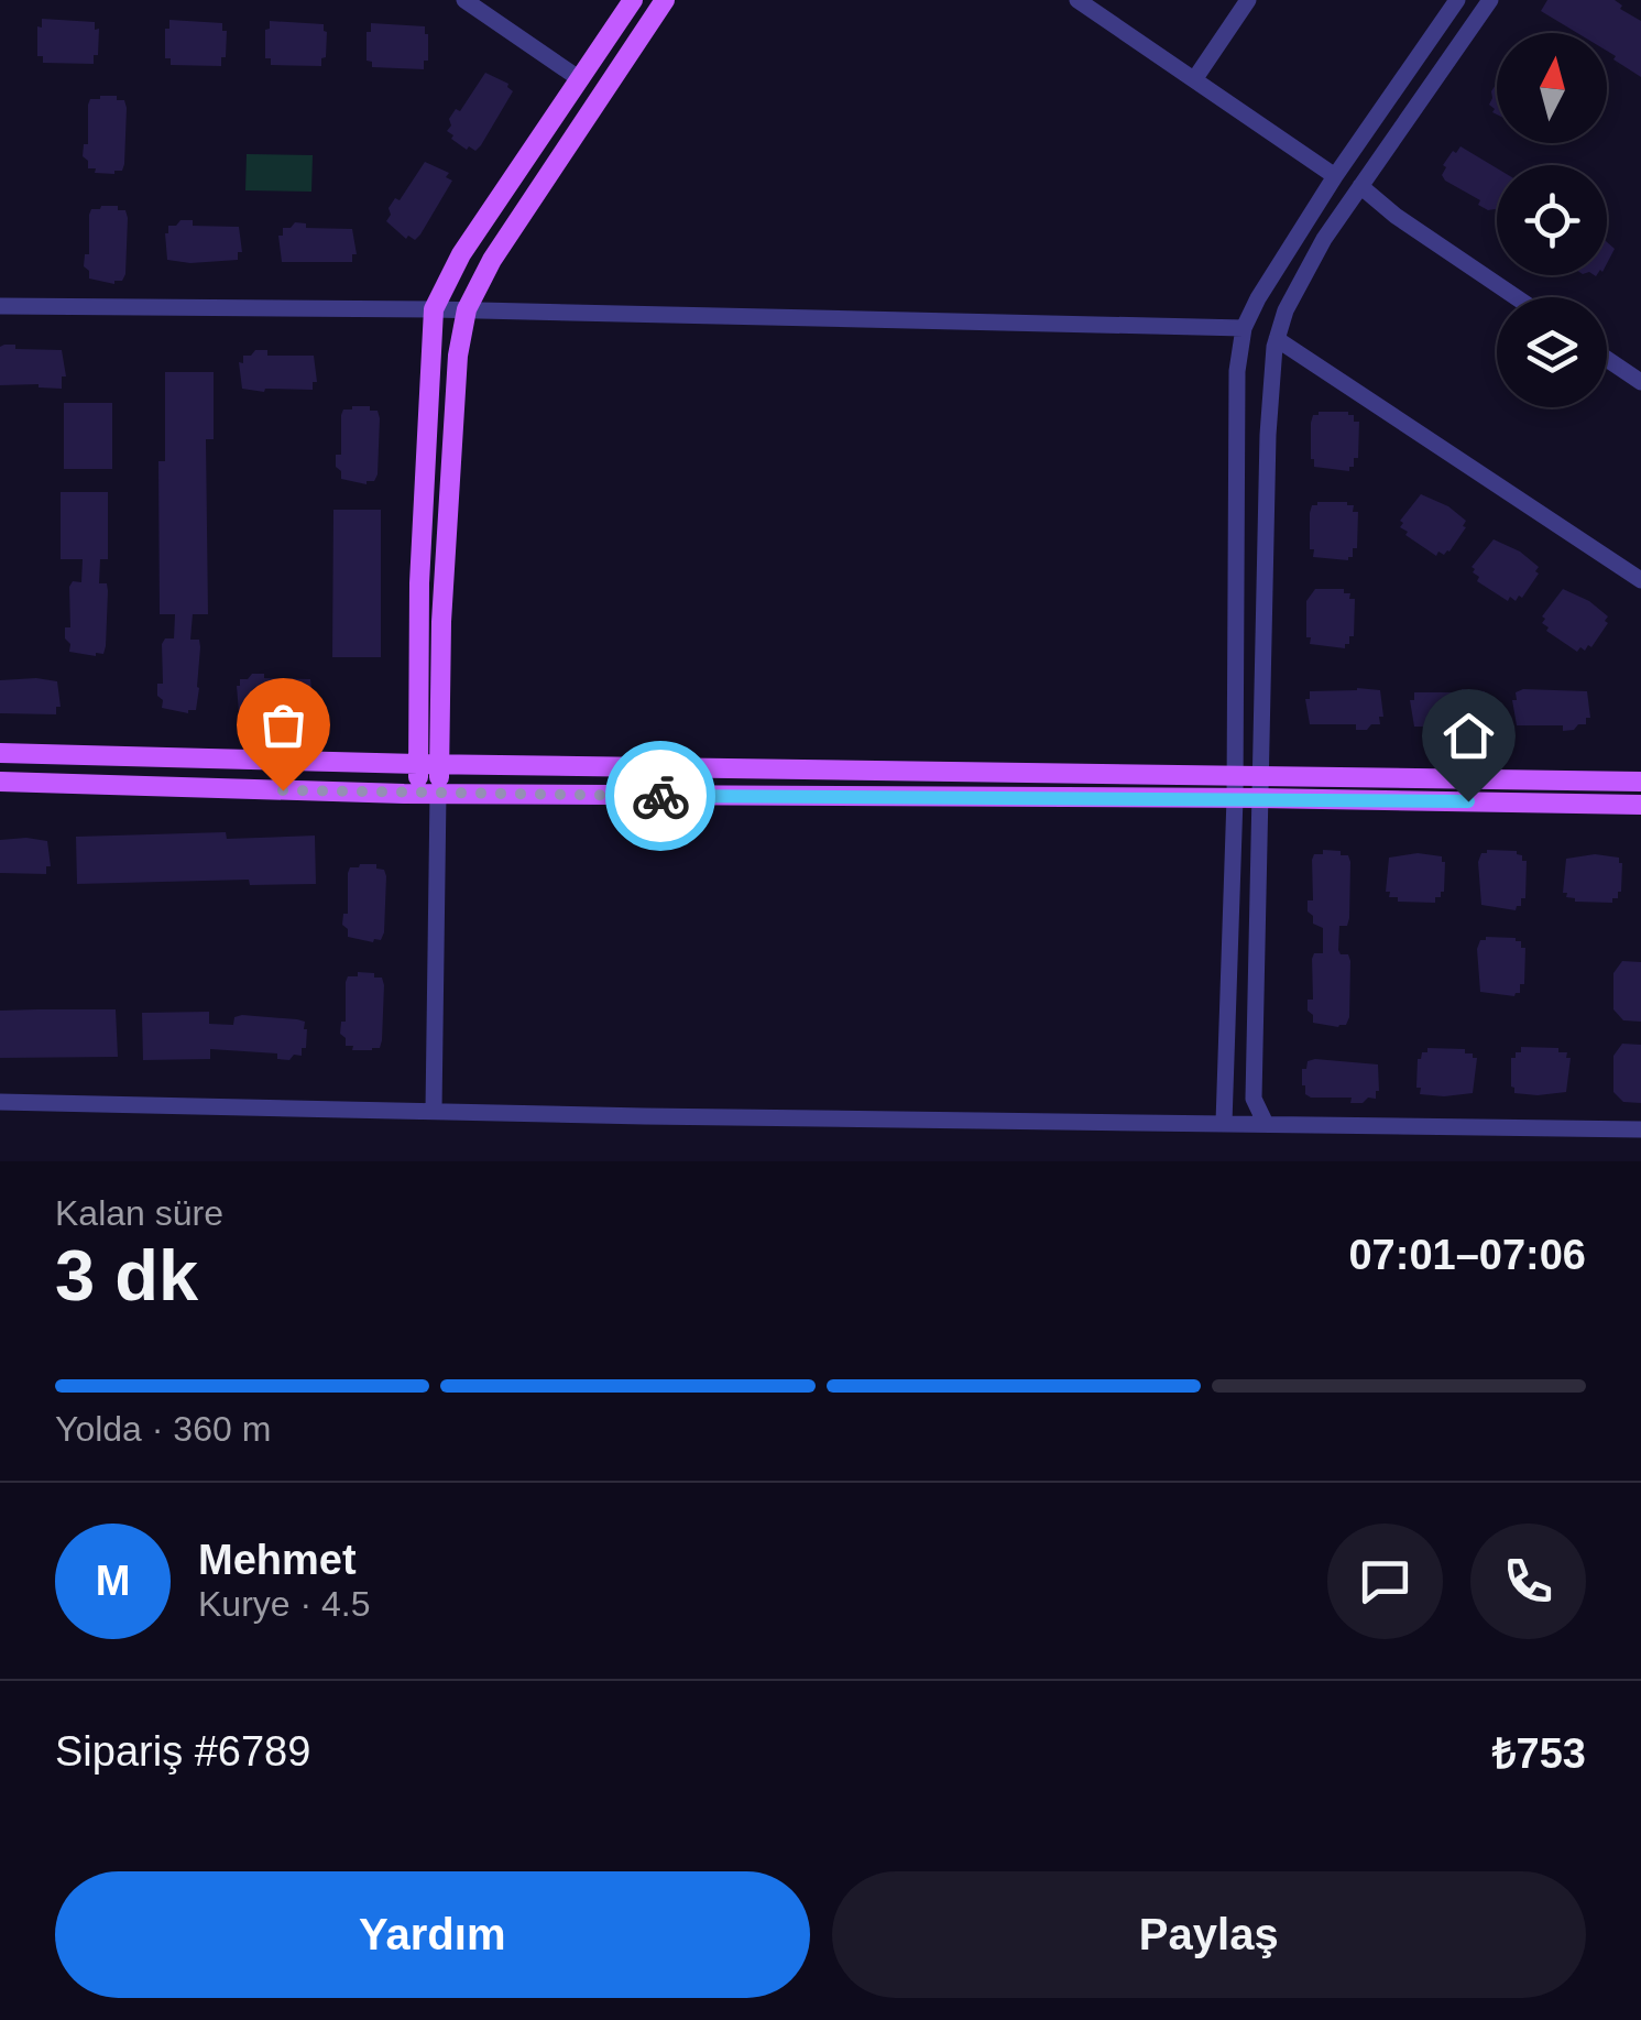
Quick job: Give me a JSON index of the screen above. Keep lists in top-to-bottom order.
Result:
{
  "north": "top",
  "page": {
    "heading": ["3 dk", "Kalan süre", "07:01–07:06"],
    "panel": [
      "Mehmet",
      "Kurye · 4.5",
      "Sipariş #6789",
      "₺753"
    ],
    "bar": "Yolda · 360 m",
    "round": "M",
    "buttons": ["Yardım", "Paylaş"]
  }
}
